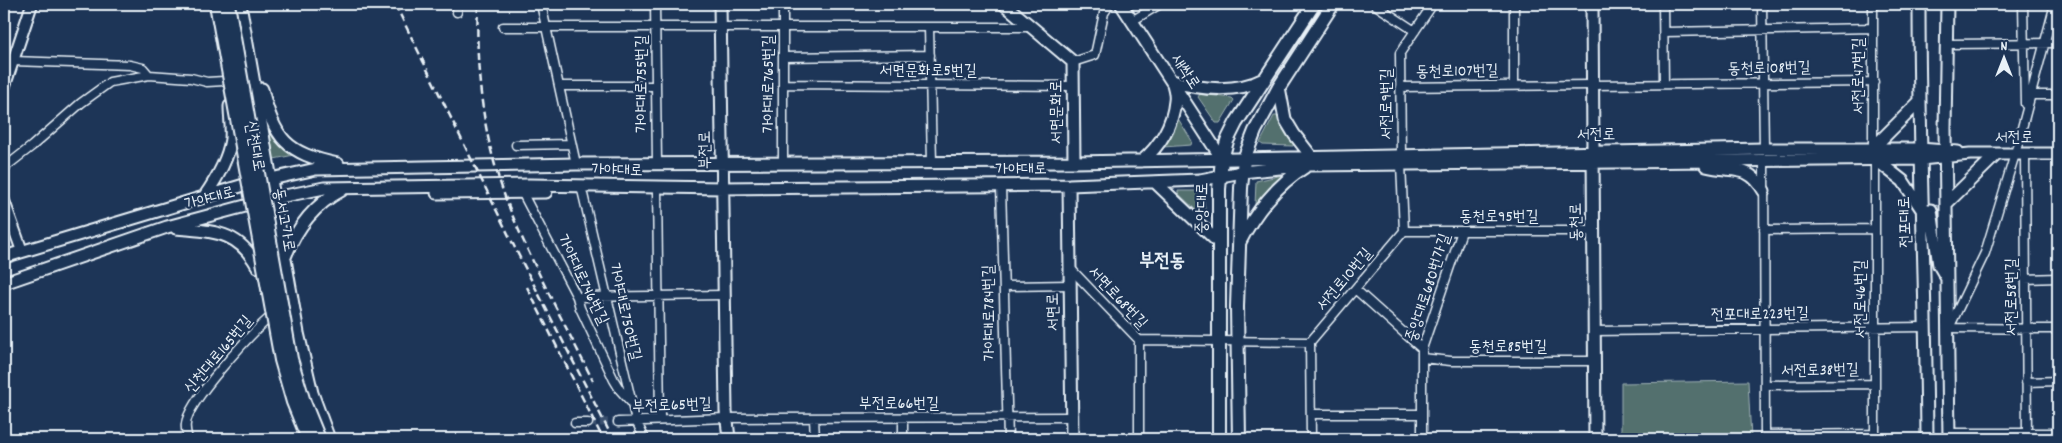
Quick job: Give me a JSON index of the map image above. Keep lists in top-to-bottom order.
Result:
{
  "streets": {
    "main road": [
      "새싹로",
      "서면문화로",
      "서전로",
      "신천대로",
      "부전로",
      "가야대로",
      "중앙대로",
      "동서고가로",
      "동천로",
      "전포대로",
      "서면로"
    ],
    "street": [
      "동천로108번길",
      "서면문화로5번길",
      "동천로107번길",
      "서전로47번길",
      "가야대로755번길",
      "가야대로765번길",
      "서전로9번길",
      "동천로95번길",
      "가야대로746번길",
      "서전로10번길",
      "중앙대로680번가길",
      "서전로58번길",
      "서면로68번길",
      "서전로46번길",
      "가야대로750번길",
      "가야대로784번길",
      "전포대로223번길",
      "동천로85번길",
      "신천대로165번길",
      "서전로38번길",
      "부전로66번길",
      "부전로65번길"
    ]
  },
  "crossings": [
    ["동천로108번길", "동천로107번길"],
    ["동천로108번길", "서전로47번길"],
    ["동천로108번길", "동천로"],
    ["동천로108번길", "서전로38번길"],
    ["서면문화로5번길", "가야대로765번길"],
    ["서면문화로5번길", "서면문화로"],
    ["새싹로", "서전로"],
    ["새싹로", "가야대로"],
    ["새싹로", "중앙대로"],
    ["동천로107번길", "서전로9번길"],
    ["동천로107번길", "동천로"],
    ["서전로47번길", "서전로"],
    ["서전로47번길", "서전로46번길"],
    ["가야대로755번길", "가야대로"],
    ["가야대로765번길", "가야대로"],
    ["서전로9번길", "서전로"],
    ["서면문화로", "가야대로"],
    ["서전로", "가야대로"],
    ["서전로", "중앙대로"],
    ["서전로", "동천로"],
    ["서전로", "전포대로"],
    ["서전로", "서전로58번길"],
    ["서전로", "서전로46번길"],
    ["서전로", "서전로38번길"],
    ["신천대로", "가야대로"],
    ["신천대로", "신천대로165번길"],
    ["부전로", "가야대로"],
    ["부전로", "부전로66번길"],
    ["부전로", "부전로65번길"],
    ["가야대로", "중앙대로"],
    ["가야대로", "서면로"],
    ["가야대로", "가야대로784번길"],
    ["동천로95번길", "동천로"],
    ["동천로95번길", "서전로10번길"],
    ["동천로95번길", "중앙대로680번가길"],
    ["동천로", "전포대로223번길"],
    ["동천로", "동천로85번길"],
    ["전포대로", "전포대로223번길"],
    ["가야대로746번길", "가야대로750번길"],
    ["중앙대로680번가길", "동천로85번길"],
    ["서면로68번길", "서면로"],
    ["서전로46번길", "전포대로223번길"],
    ["서전로46번길", "서전로38번길"],
    ["가야대로750번길", "부전로65번길"],
    ["서면로", "부전로66번길"],
    ["가야대로784번길", "부전로66번길"],
    ["전포대로223번길", "서전로38번길"],
    ["부전로66번길", "부전로65번길"]
  ],
  "districts": ["부전동"],
  "north": "top"
}
